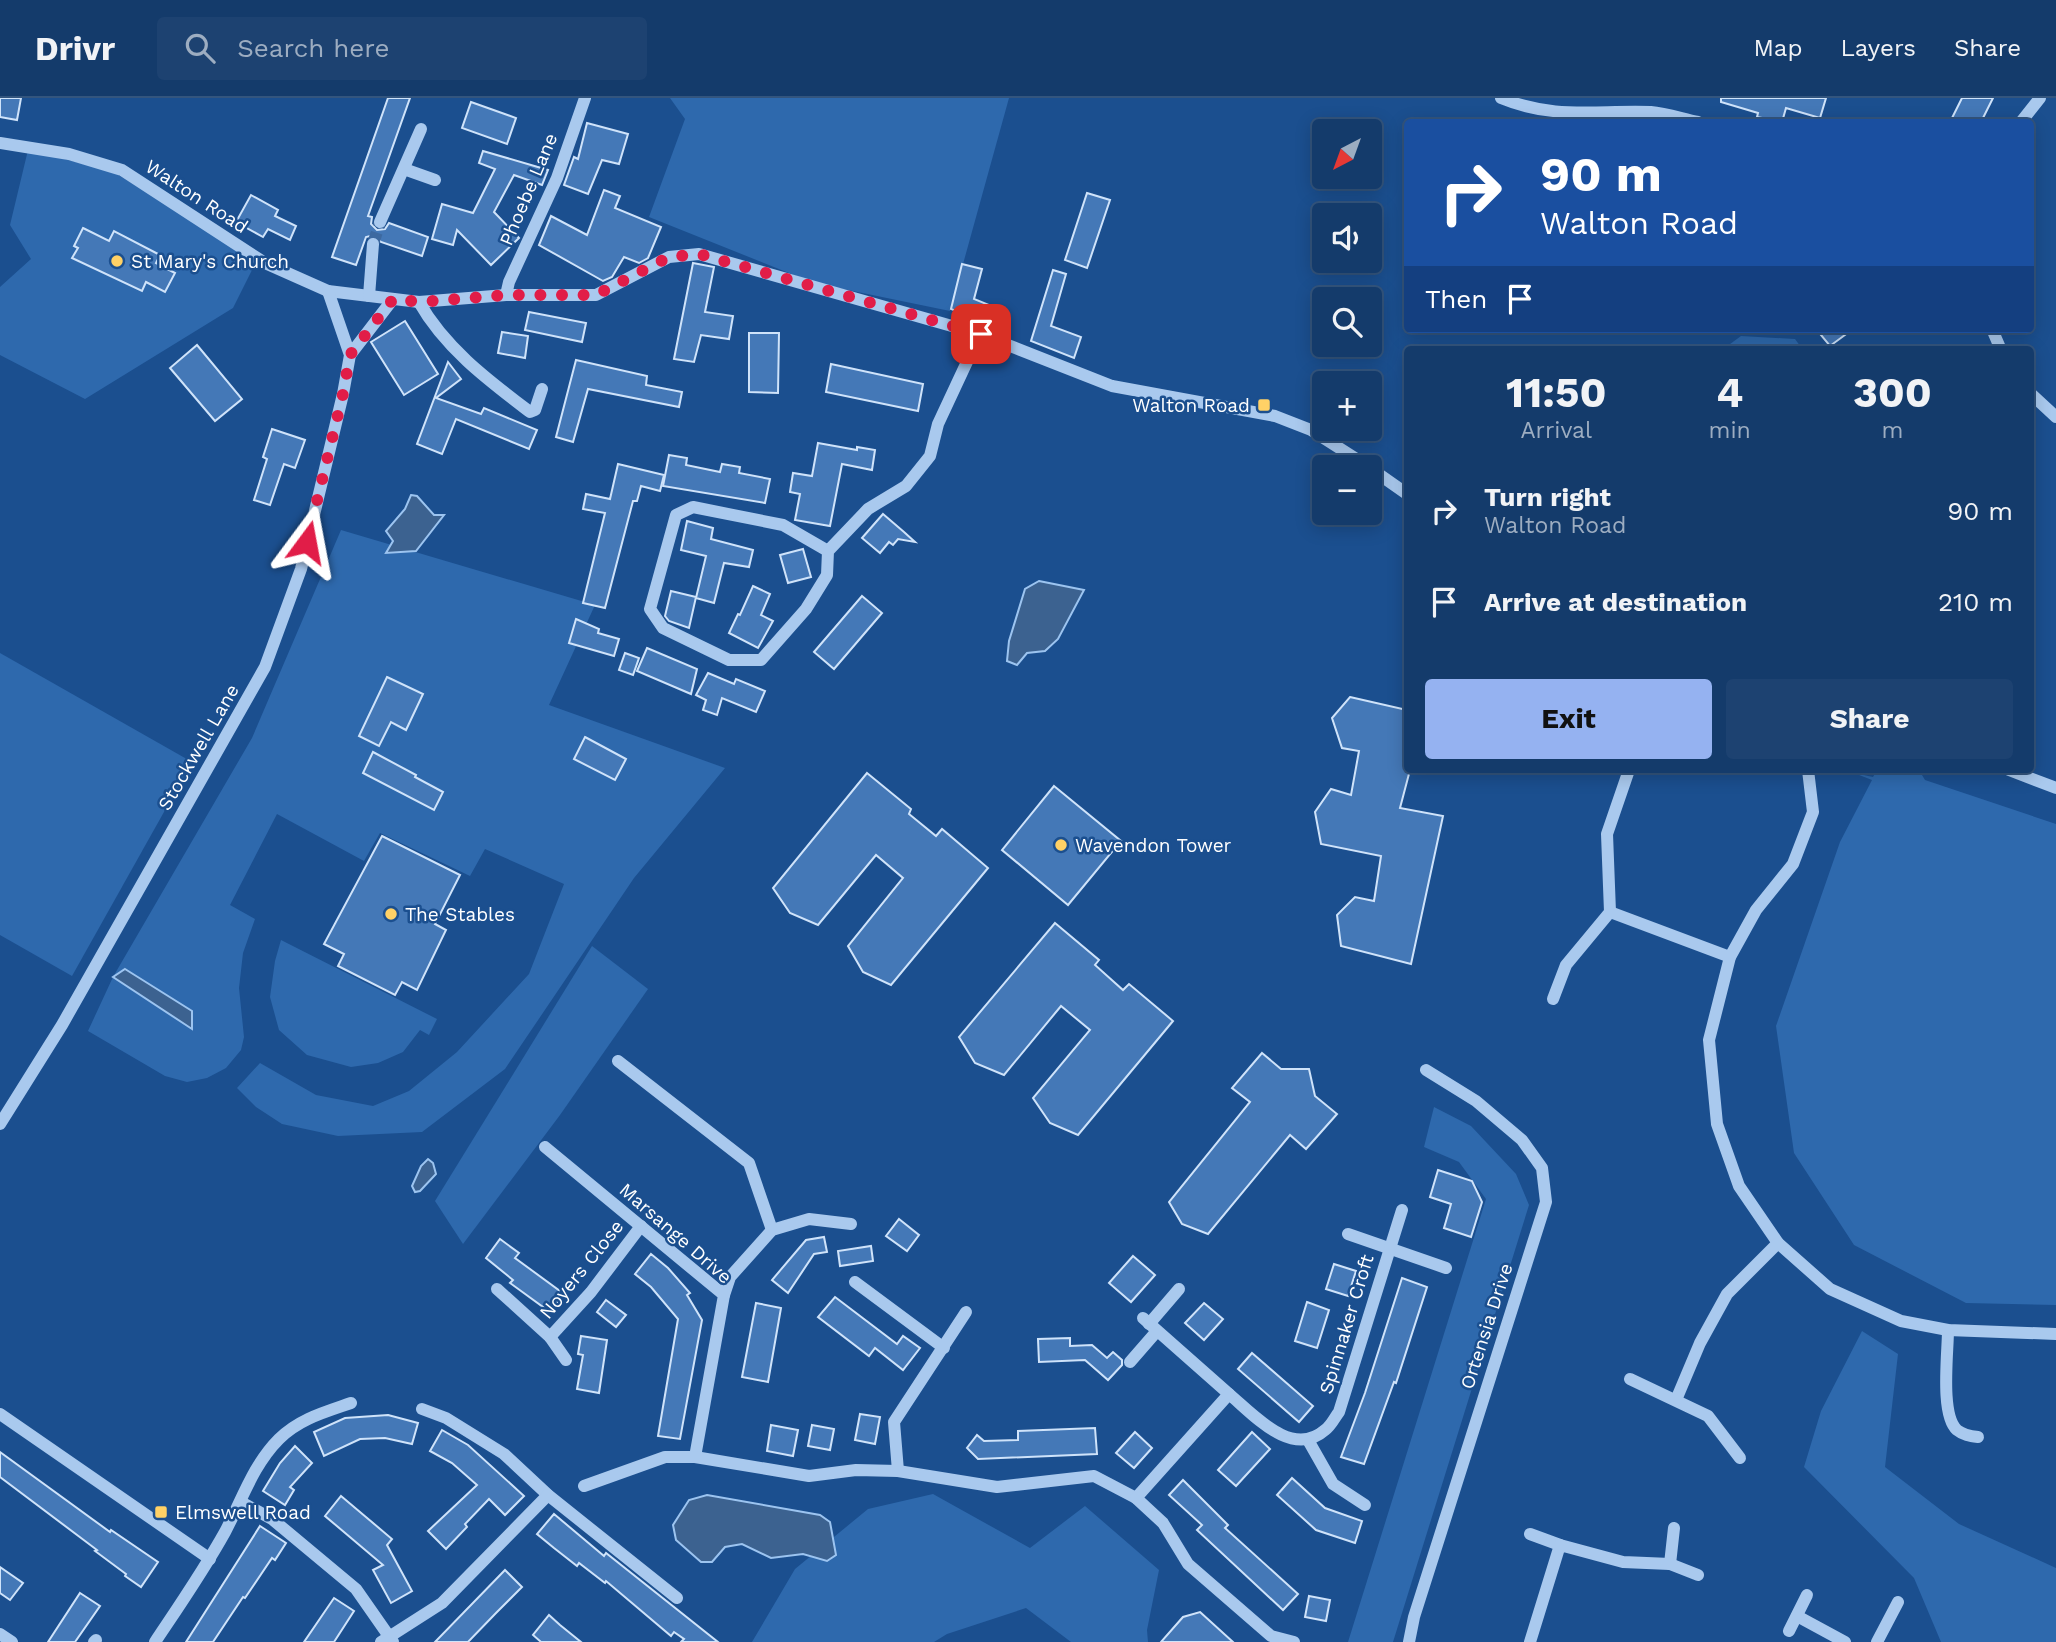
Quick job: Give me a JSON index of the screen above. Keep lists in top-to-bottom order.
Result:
{
  "streets": {
    "street": [
      "Phoebe Lane",
      "Walton Road",
      "Stockwell Lane",
      "Marsange Drive",
      "Noyers Close",
      "Spinnaker Croft",
      "Ortensia Drive"
    ]
  },
  "crossings": [
    ["Phoebe Lane", "Walton Road"],
    ["Walton Road", "Stockwell Lane"],
    ["Marsange Drive", "Noyers Close"]
  ],
  "places": {
    "other": ["St Mary's Church", "Wavendon Tower", "The Stables"],
    "transit": ["Walton Road", "Elmswell Road"]
  },
  "north": "bottom left",
  "page": {
    "header": "Drivr",
    "search": "Search here",
    "nav": ["Map", "Layers", "Share"],
    "map_buttons": ["+", "−"],
    "turn": ["90 m", "Walton Road"],
    "then": "Then",
    "eta": [
      "11:50",
      "Arrival",
      "4",
      "min",
      "300",
      "m"
    ],
    "list": [
      {
        "name": "Turn right",
        "note": "Walton Road",
        "value": "90 m"
      },
      {
        "name": "Arrive at destination",
        "value": "210 m"
      }
    ],
    "buttons": ["Exit", "Share"]
  }
}
